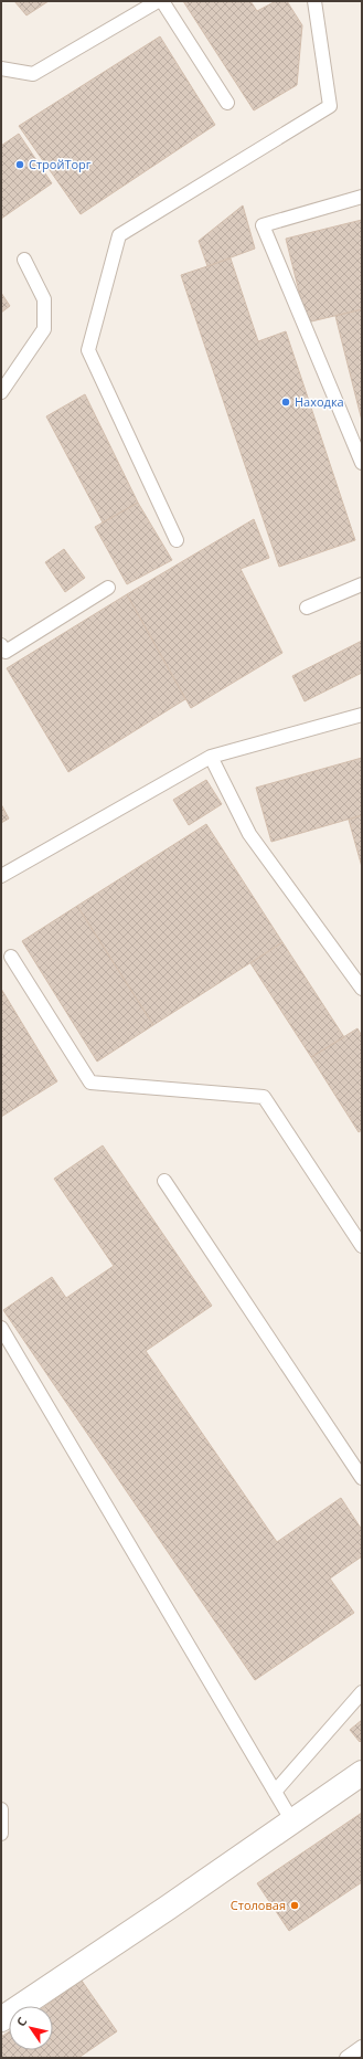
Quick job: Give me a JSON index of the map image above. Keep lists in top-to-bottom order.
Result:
{
  "places": ["СтройТорг", "Находка", "Столовая"],
  "north": "top left"
}
